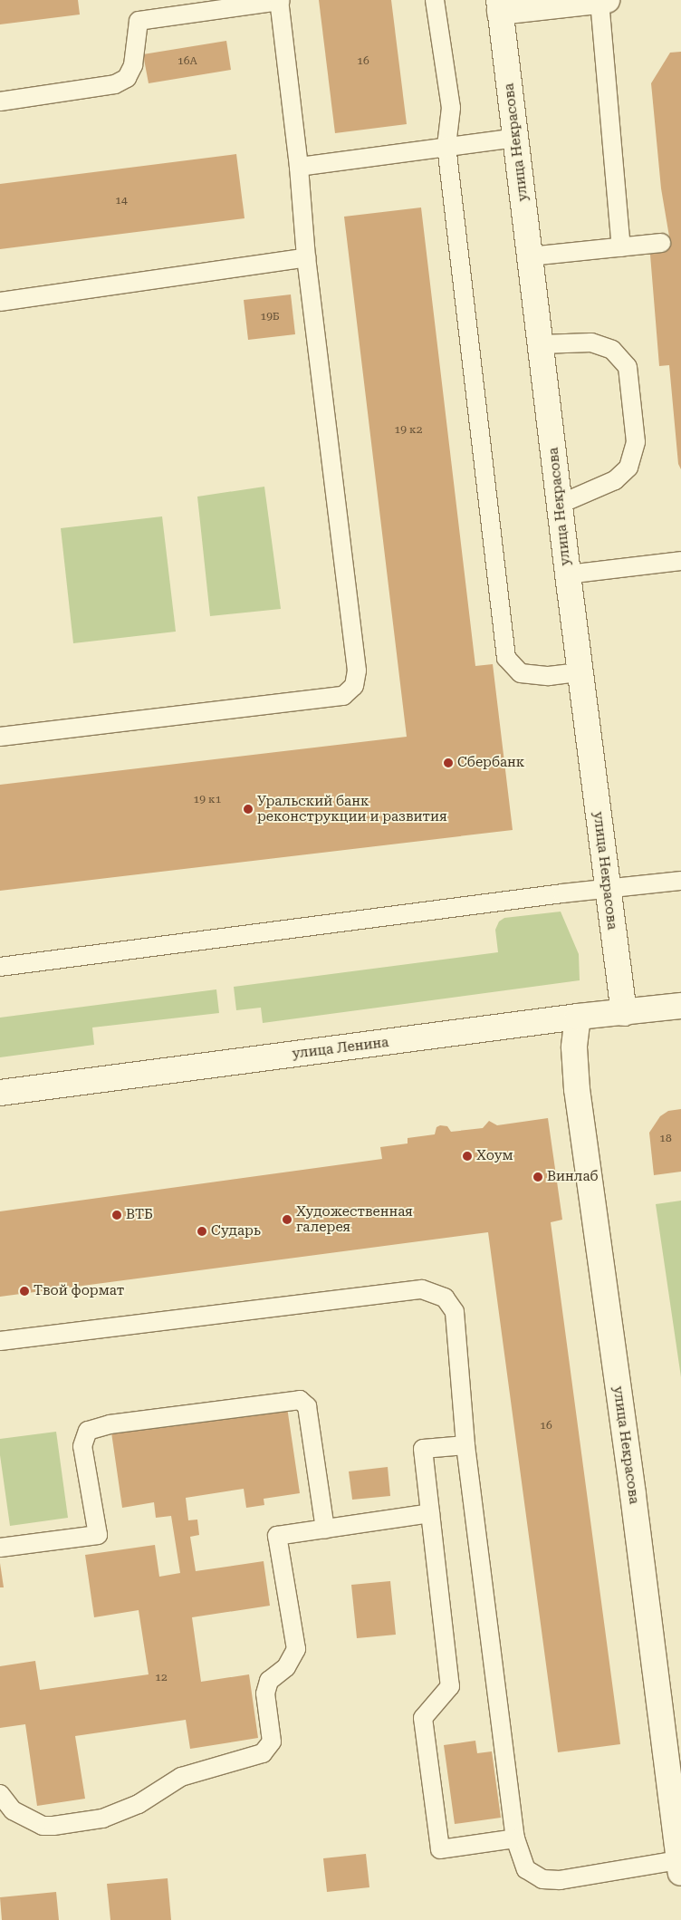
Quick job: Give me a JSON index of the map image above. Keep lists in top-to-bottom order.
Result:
{
  "streets": {
    "street": ["улица Некрасова", "улица Ленина"]
  },
  "crossings": [
    ["улица Некрасова", "улица Ленина"]
  ],
  "places": [
    "Сбербанк",
    "Уральский банк реконструкции и развития",
    "Хоум",
    "Винлаб",
    "ВТБ",
    "Художественная галерея",
    "Сударь",
    "Твой формат"
  ],
  "house_numbers": [
    "16А",
    "16",
    "14",
    "19Б",
    "19 к2",
    "19 к1",
    "18",
    "16",
    "12"
  ]
}
